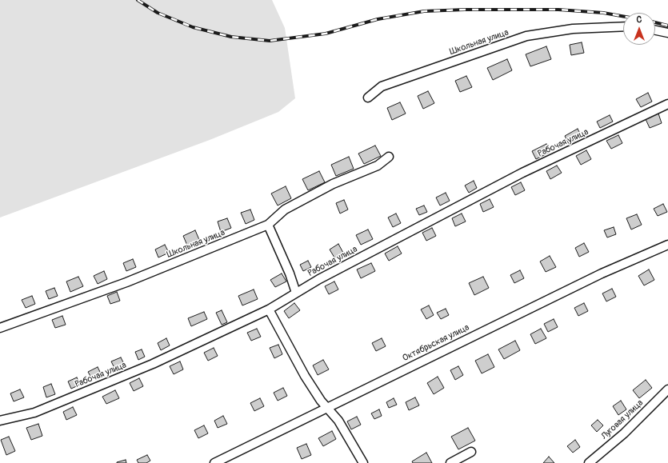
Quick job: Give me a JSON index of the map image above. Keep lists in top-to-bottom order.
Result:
{
  "streets": {
    "street": [
      "Школьная улица",
      "Рабочая улица",
      "Октябрьская улица",
      "Луговая улица"
    ]
  },
  "north": "top"
}
